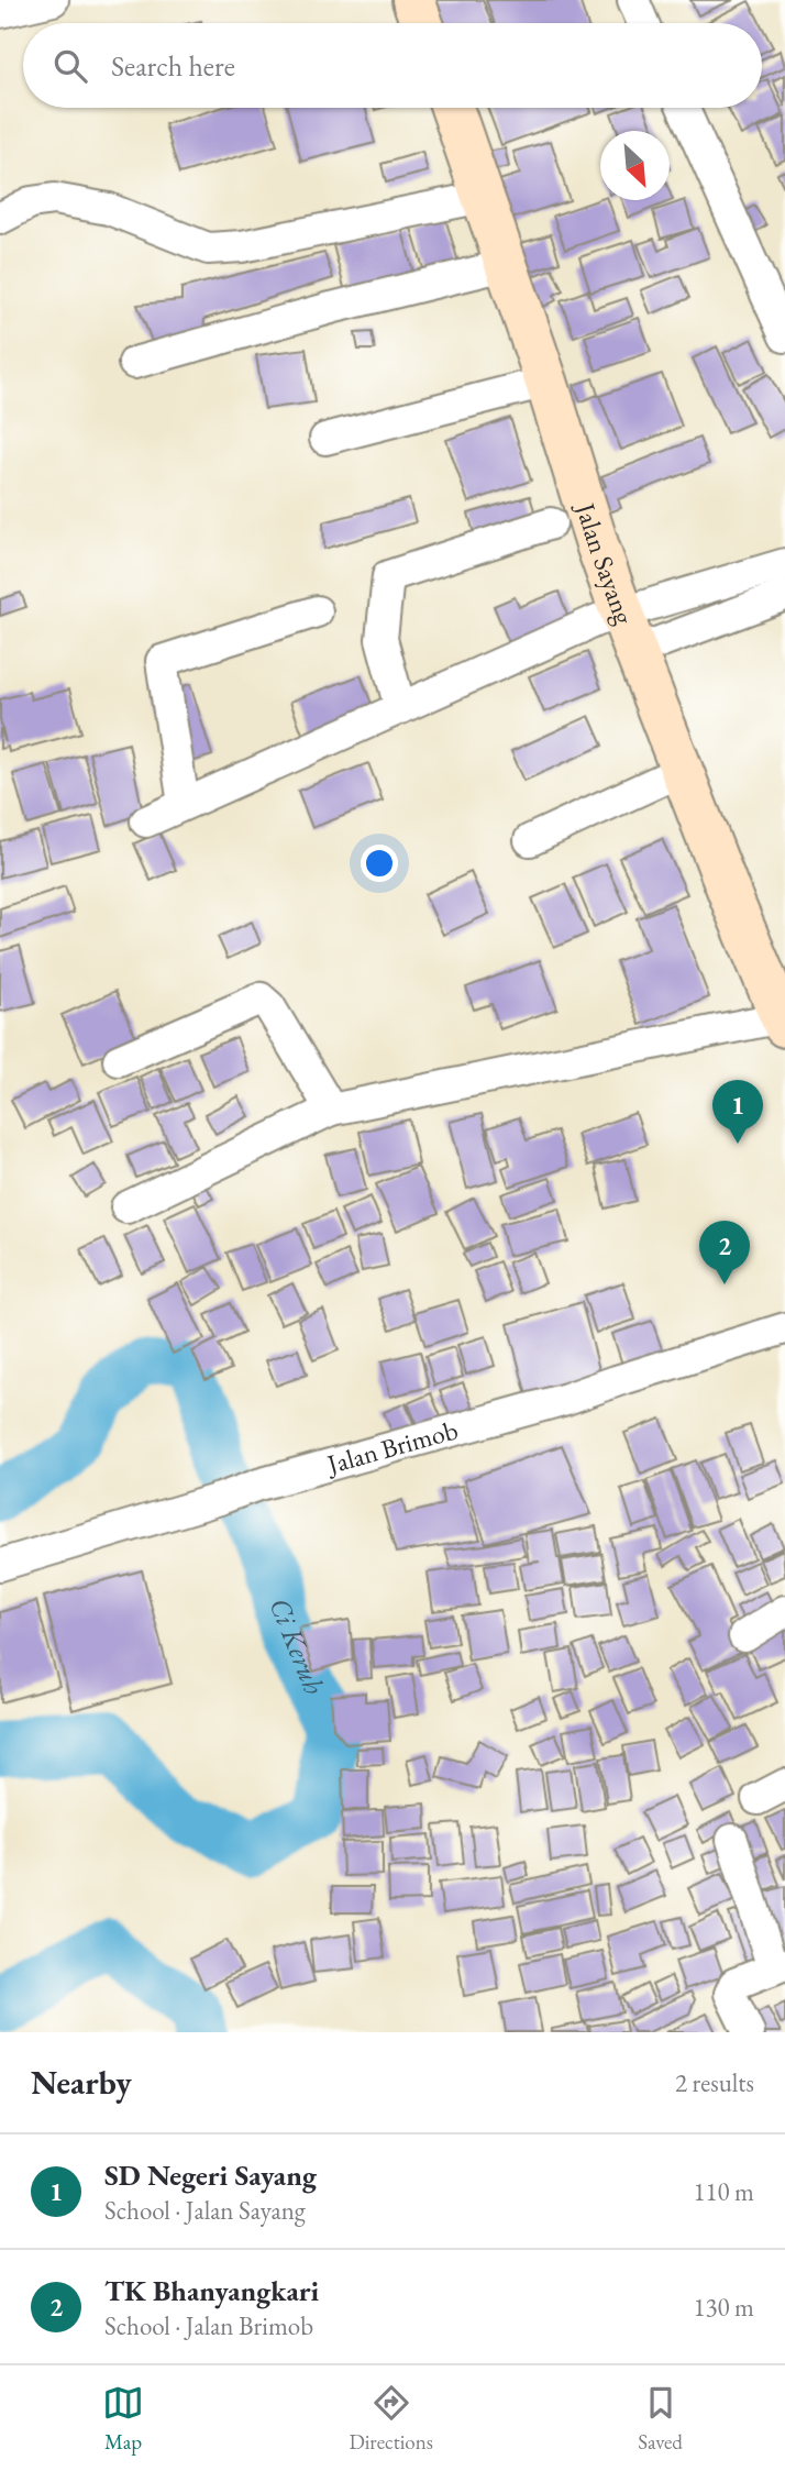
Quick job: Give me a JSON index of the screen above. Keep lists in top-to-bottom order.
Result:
{
  "streets": {
    "main road": ["Jalan Sayang"],
    "street": ["Jalan Brimob"]
  },
  "water": ["Ci Keruh"],
  "north": "bottom right",
  "page": {
    "search": "Search here",
    "pins": ["1", "2"],
    "heading": ["Nearby", "2 results"],
    "list": [
      {
        "mark": "1",
        "name": "SD Negeri Sayang",
        "note": "School · Jalan Sayang",
        "value": "110 m"
      },
      {
        "mark": "2",
        "name": "TK Bhanyangkari",
        "note": "School · Jalan Brimob",
        "value": "130 m"
      }
    ],
    "nav": ["Map", "Directions", "Saved"]
  }
}
